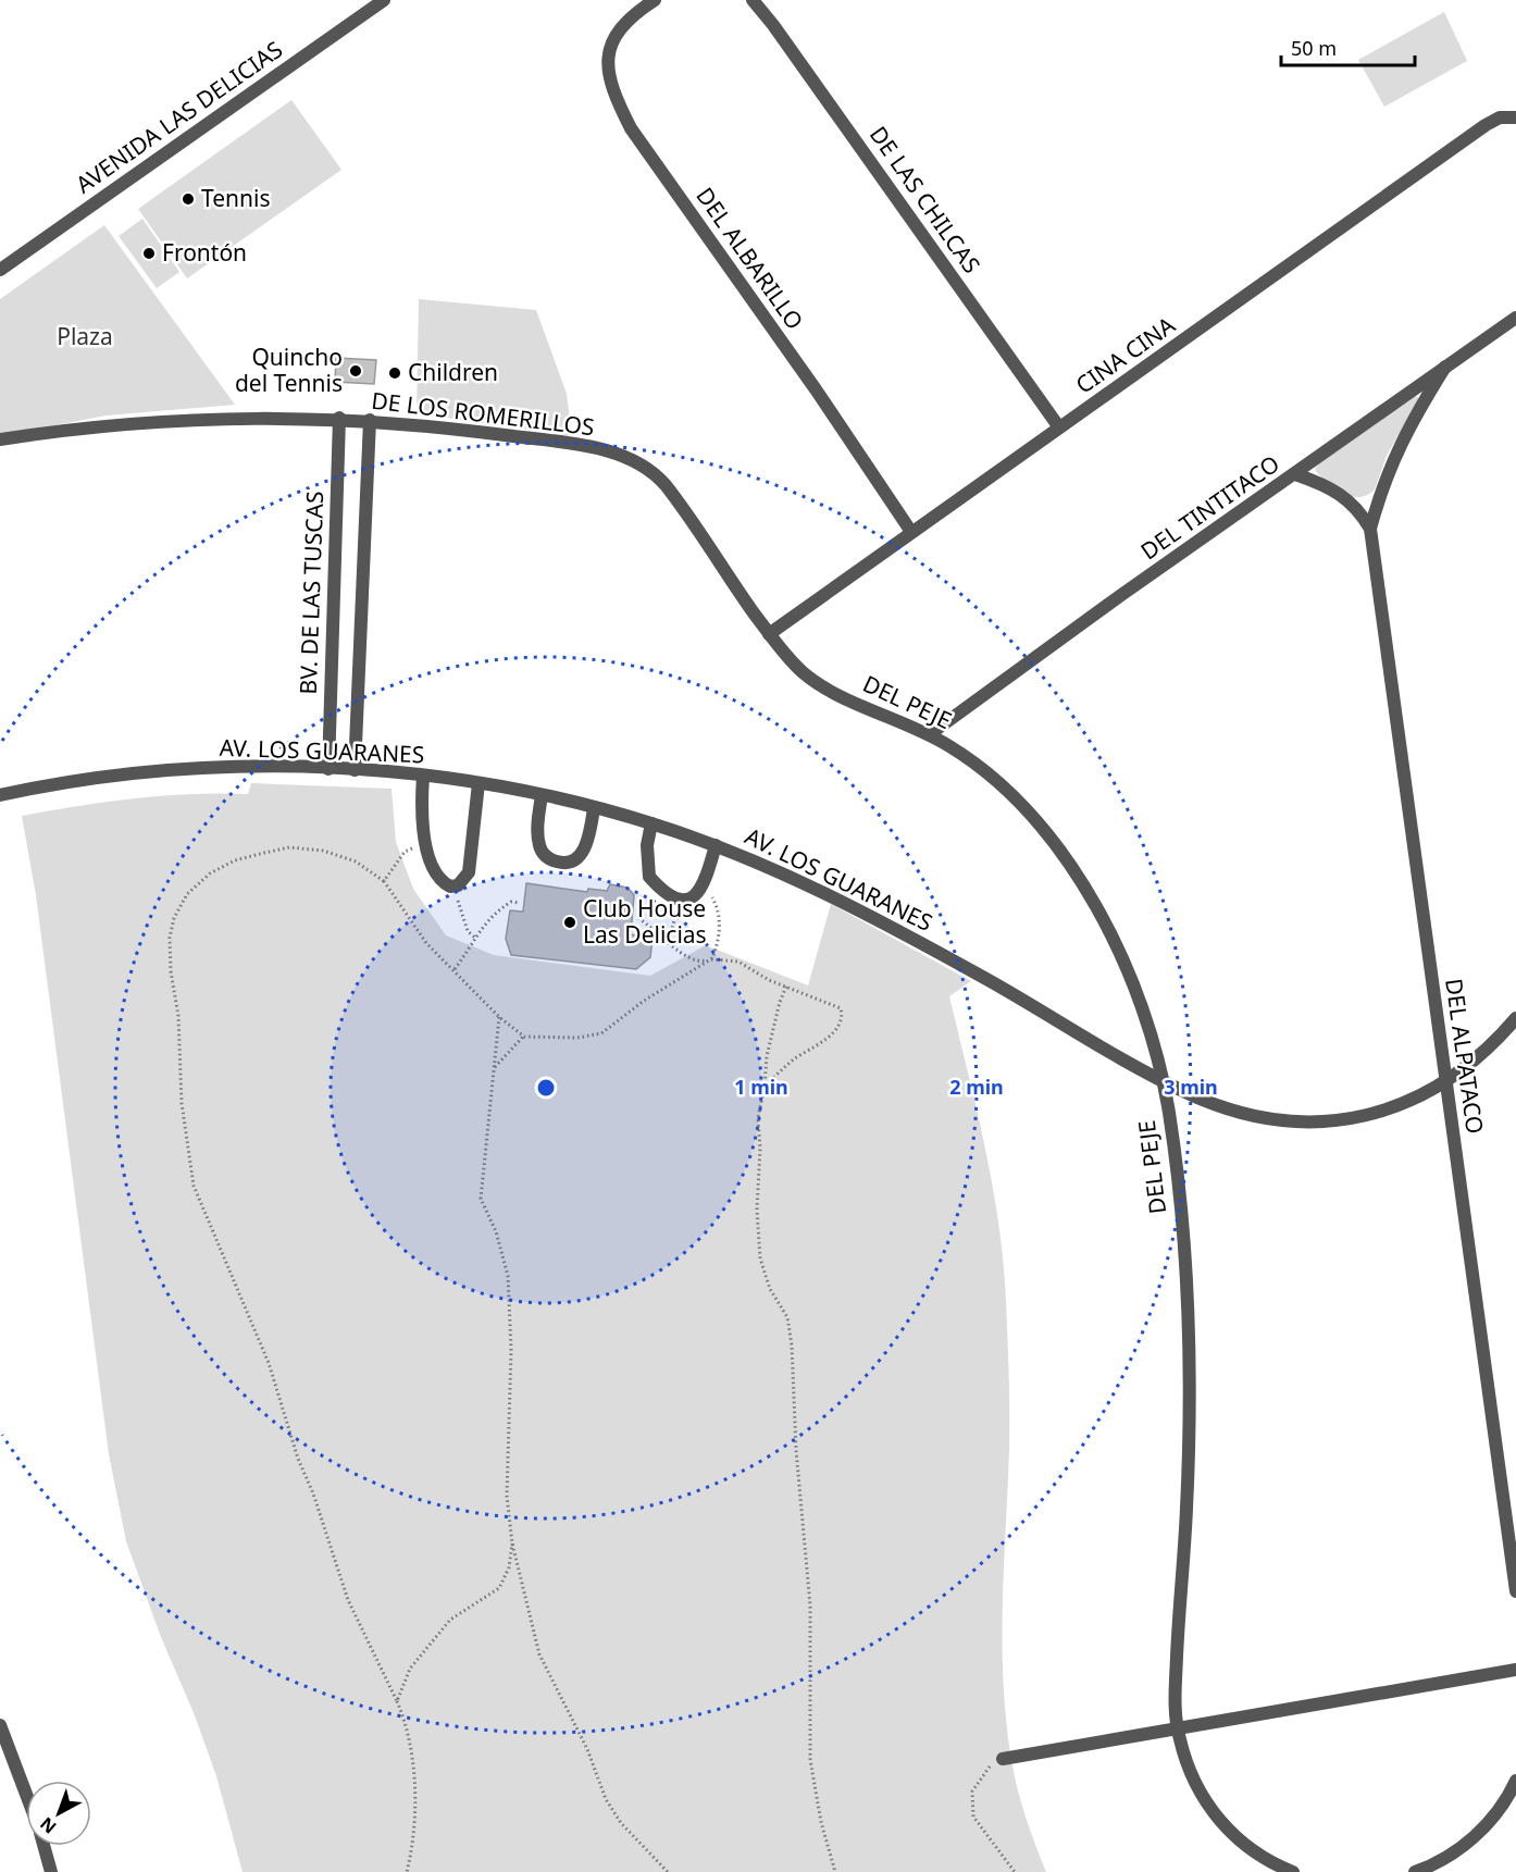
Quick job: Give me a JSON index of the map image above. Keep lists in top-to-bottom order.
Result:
{
  "streets": {
    "street": [
      "AVENIDA LAS DELICIAS",
      "DE LAS CHILCAS",
      "DEL ALBARILLO",
      "CINA CINA",
      "DE LOS ROMERILLOS",
      "DEL TINTITACO",
      "BV. DE LAS TUSCAS",
      "DEL PEJE",
      "AV. LOS GUARANES",
      "DEL ALPATACO"
    ]
  },
  "crossings": [
    ["DE LAS CHILCAS", "CINA CINA"],
    ["DEL ALBARILLO", "CINA CINA"],
    ["CINA CINA", "DEL PEJE"],
    ["DE LOS ROMERILLOS", "BV. DE LAS TUSCAS"],
    ["DE LOS ROMERILLOS", "DEL PEJE"],
    ["DEL TINTITACO", "DEL PEJE"],
    ["DEL TINTITACO", "DEL ALPATACO"],
    ["BV. DE LAS TUSCAS", "AV. LOS GUARANES"],
    ["DEL PEJE", "AV. LOS GUARANES"],
    ["AV. LOS GUARANES", "DEL ALPATACO"]
  ],
  "parks": ["Plaza"],
  "places": [
    "Tennis",
    "Frontón",
    "Quincho del Tennis",
    "Children",
    "Club House Las Delicias"
  ],
  "scale_bar": "50 m",
  "north": "bottom left",
  "rings": ["1 min", "2 min", "3 min"]
}
